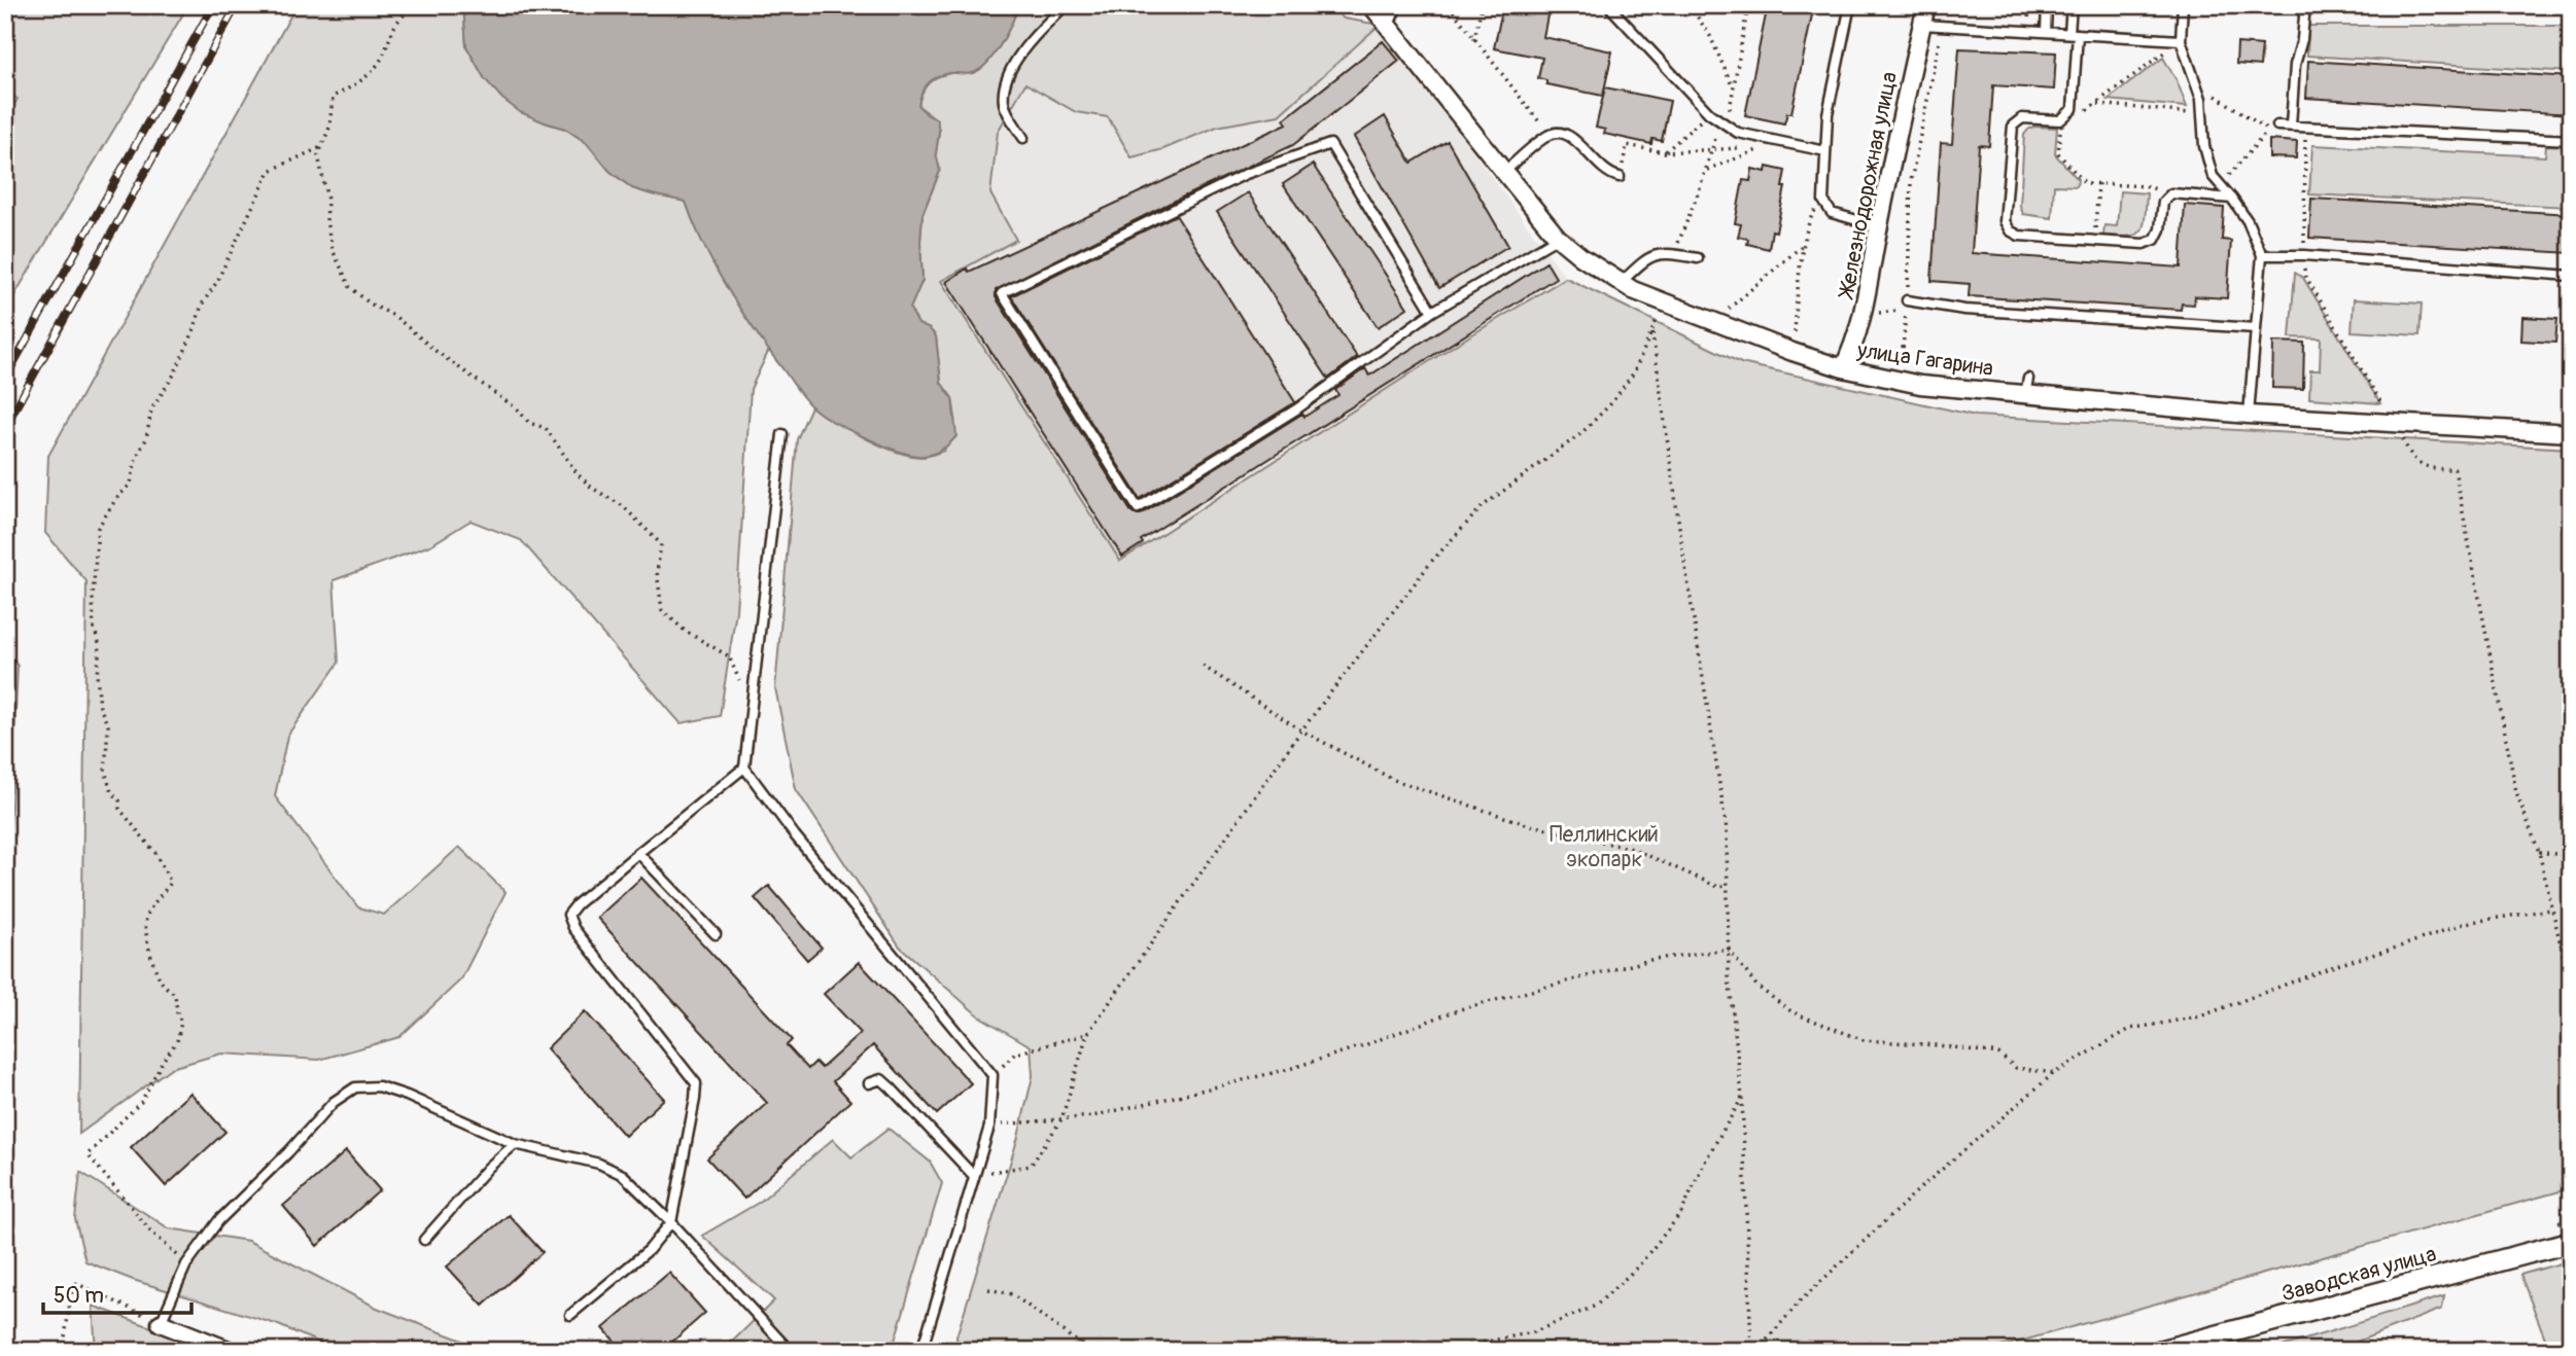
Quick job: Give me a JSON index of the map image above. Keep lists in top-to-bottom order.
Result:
{
  "streets": {
    "street": ["Железнодорожная улица", "улица Гагарина", "Заводская улица"]
  },
  "crossings": [
    ["Железнодорожная улица", "улица Гагарина"]
  ],
  "parks": ["Пеллинский экопарк"],
  "scale_bar": "50 m"
}
